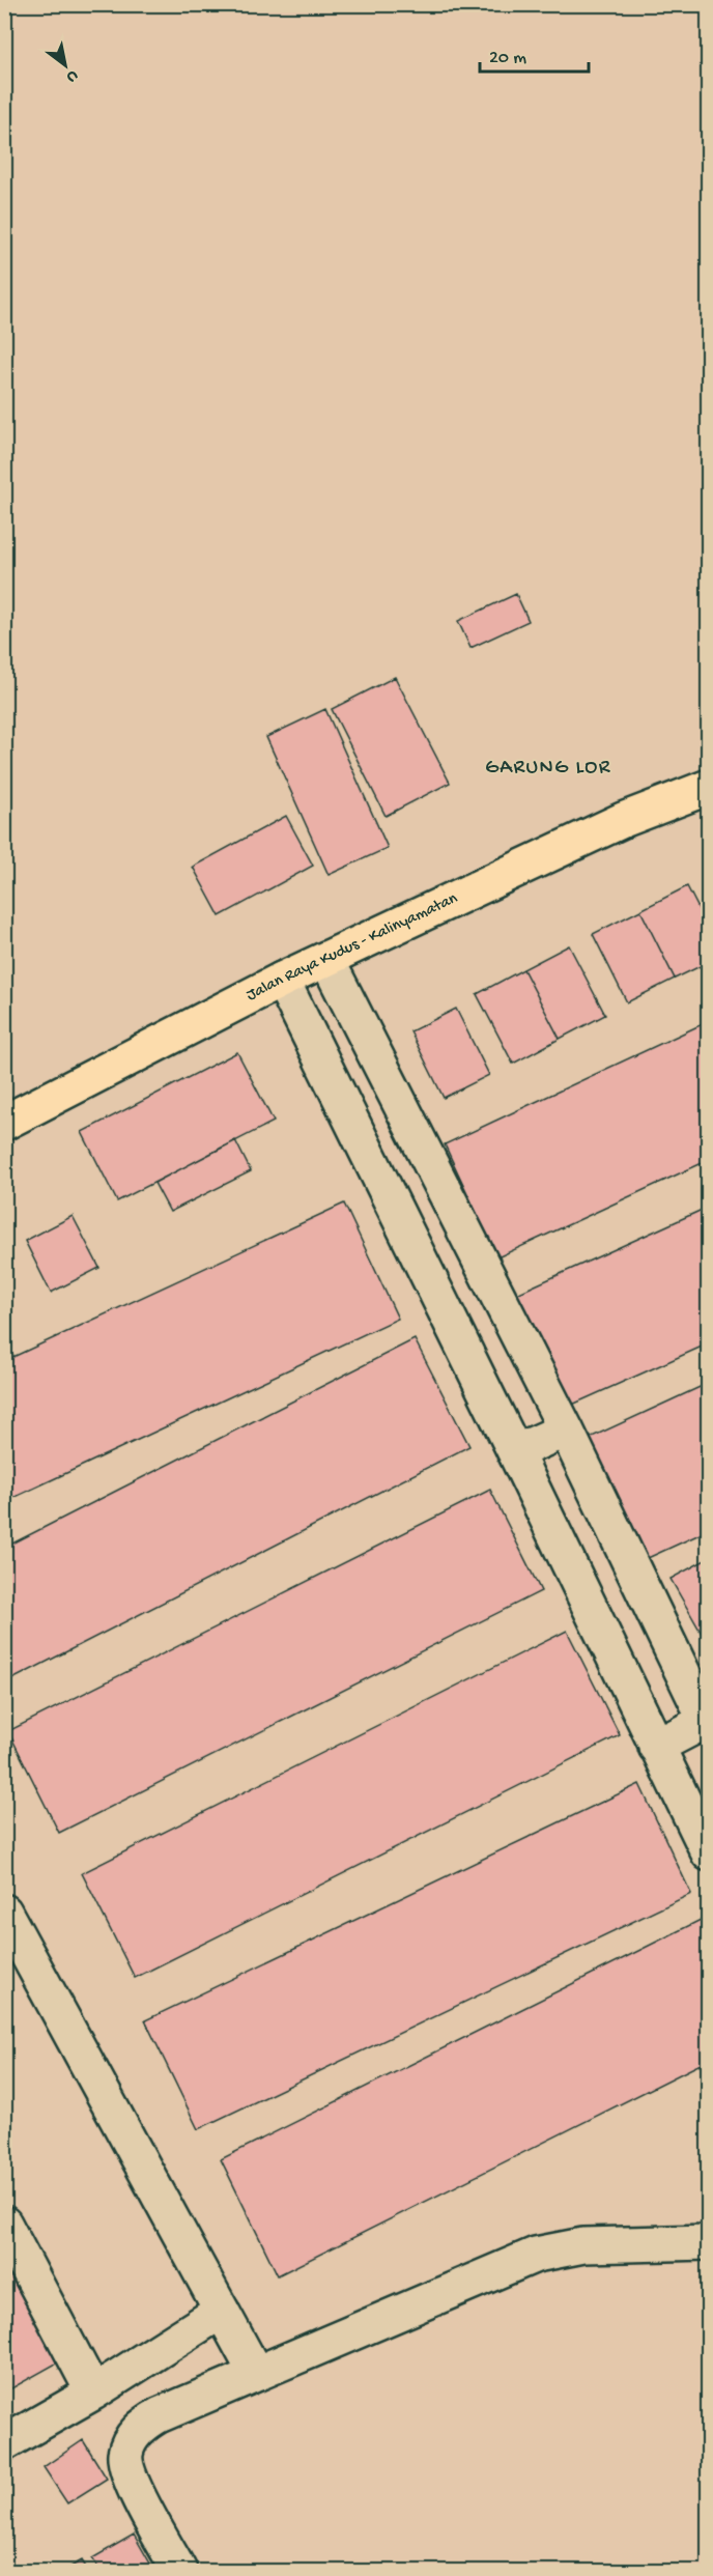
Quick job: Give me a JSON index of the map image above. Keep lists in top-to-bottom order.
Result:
{
  "streets": {
    "main road": ["Jalan Raya Kudus - Kalinyamatan"]
  },
  "districts": ["GARUNG LOR"],
  "scale_bar": "20 m",
  "north": "bottom right"
}
